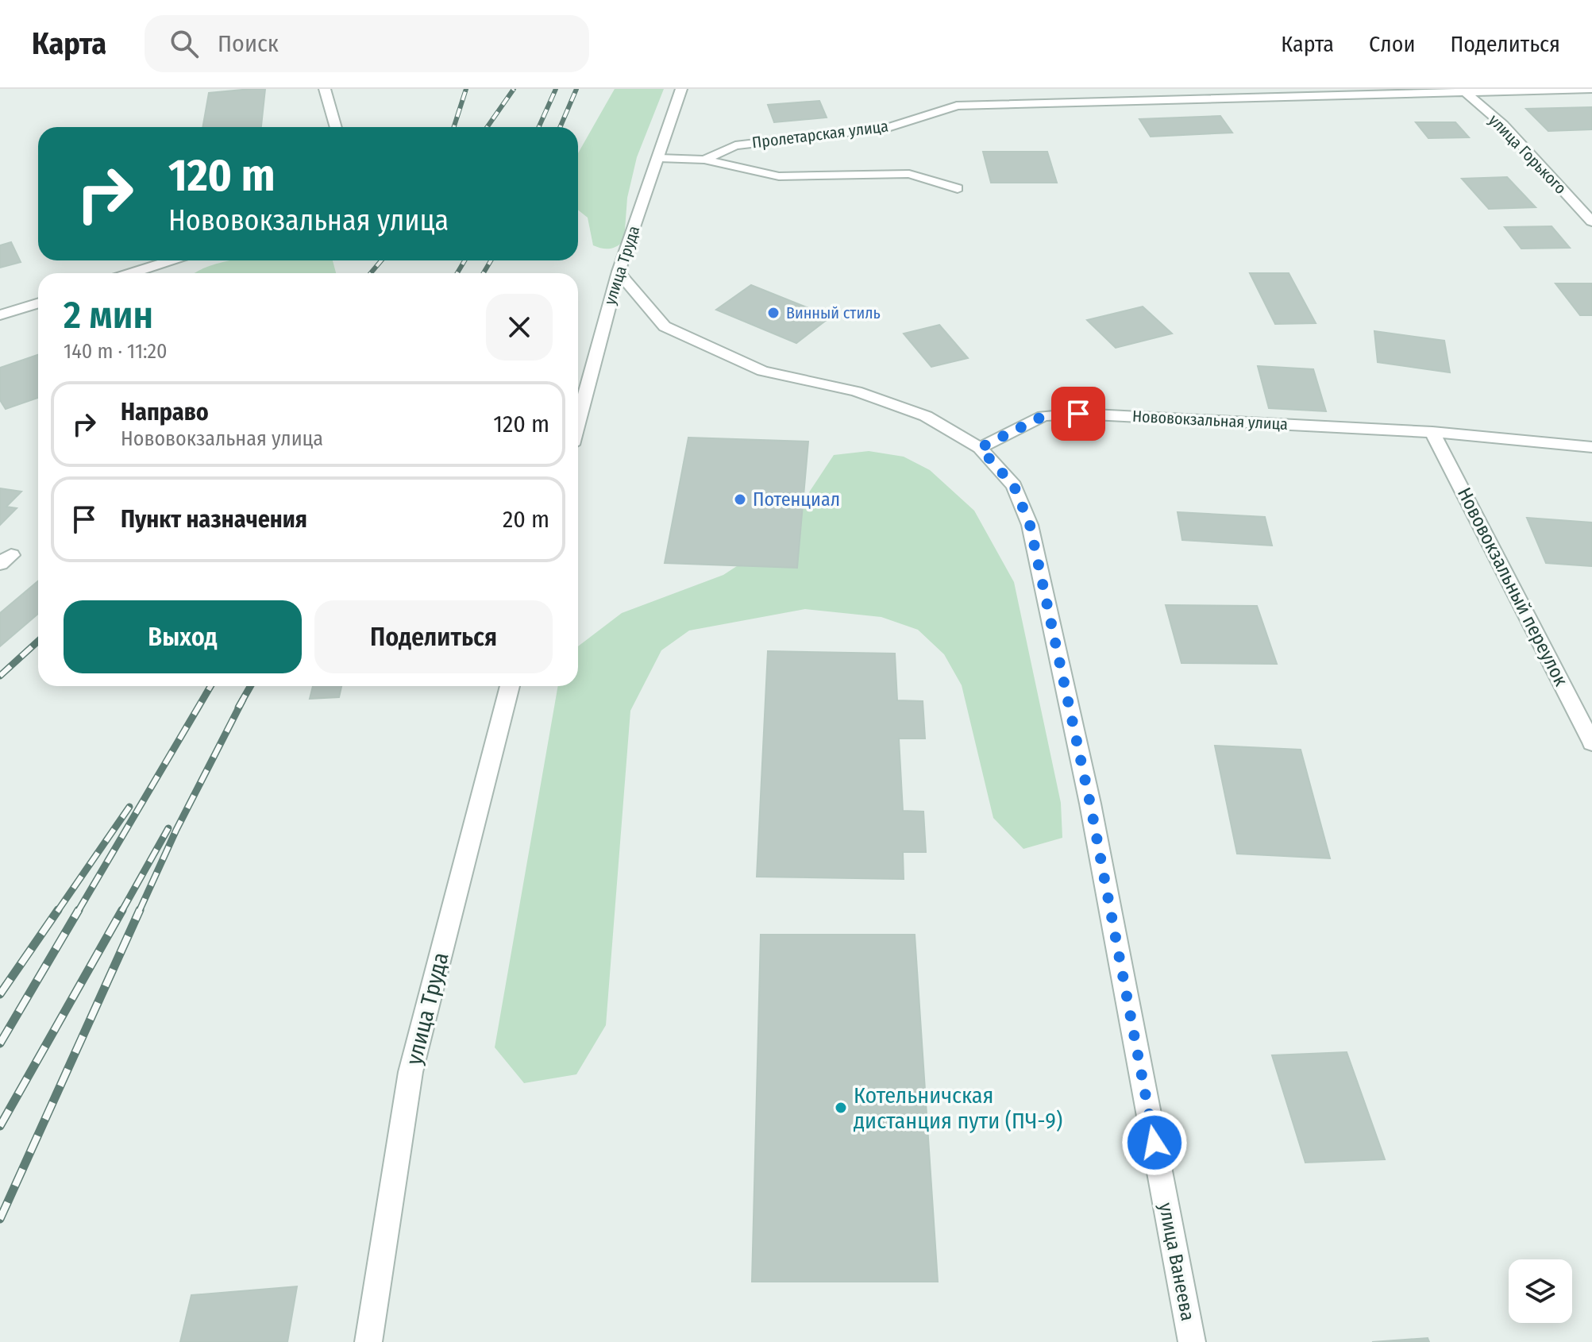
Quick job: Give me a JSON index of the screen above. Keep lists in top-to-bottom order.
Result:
{
  "streets": {
    "street": [
      "Пролетарская улица",
      "улица Горького",
      "улица Труда",
      "Нововокзальная улица",
      "Нововокзальный переулок",
      "улица Ванеева"
    ]
  },
  "crossings": [
    ["Пролетарская улица", "улица Горького"],
    ["Пролетарская улица", "улица Труда"],
    ["Нововокзальная улица", "Нововокзальный переулок"],
    ["Нововокзальная улица", "улица Ванеева"]
  ],
  "places": ["Винный стиль", "Потенциал", "Котельничская дистанция пути (ПЧ-9)"],
  "page": {
    "header": "Карта",
    "search": "Поиск",
    "nav": ["Карта", "Слои", "Поделиться"],
    "turn": ["120 m", "Нововокзальная улица"],
    "heading": ["2 мин", "140 m · 11:20"],
    "list": [
      {
        "name": "Направо",
        "note": "Нововокзальная улица",
        "value": "120 m"
      },
      {
        "name": "Пункт назначения",
        "value": "20 m"
      }
    ],
    "buttons": ["Выход", "Поделиться"]
  }
}
